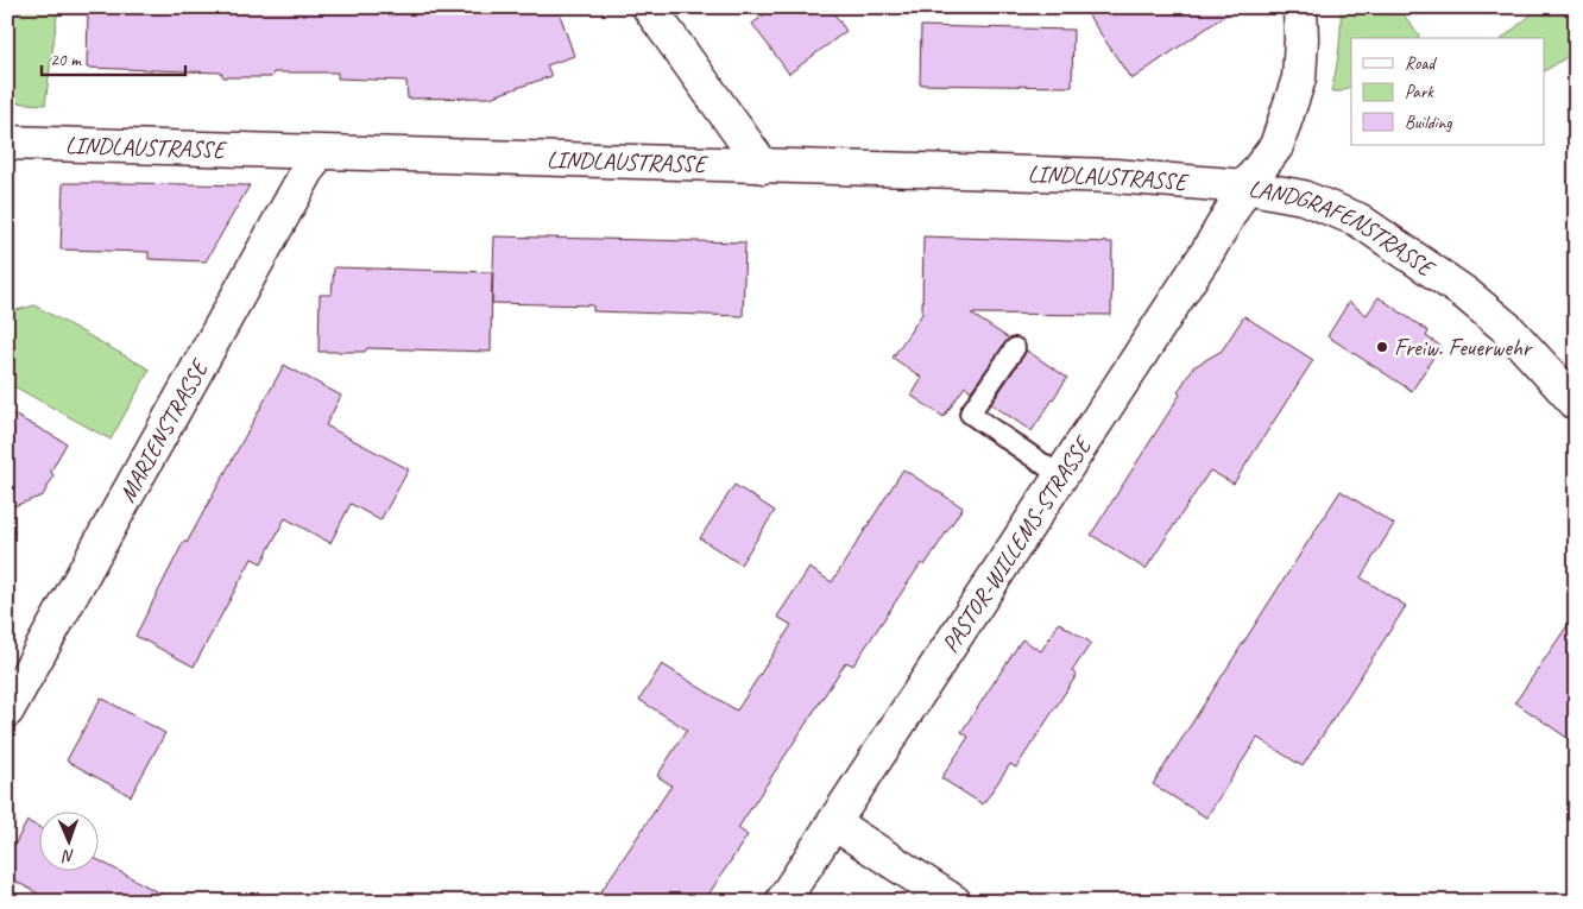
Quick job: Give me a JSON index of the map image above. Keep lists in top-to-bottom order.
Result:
{
  "streets": {
    "street": [
      "LINDLAUSTRASSE",
      "LANDGRAFENSTRASSE",
      "MARIENSTRASSE",
      "PASTOR-WILLEMS-STRASSE"
    ]
  },
  "crossings": [
    ["LINDLAUSTRASSE", "LANDGRAFENSTRASSE"],
    ["LINDLAUSTRASSE", "MARIENSTRASSE"],
    ["LINDLAUSTRASSE", "PASTOR-WILLEMS-STRASSE"],
    ["LANDGRAFENSTRASSE", "PASTOR-WILLEMS-STRASSE"]
  ],
  "places": ["Freiw. Feuerwehr"],
  "legend": ["Road", "Park", "Building"],
  "scale_bar": "20 m",
  "north": "bottom"
}
